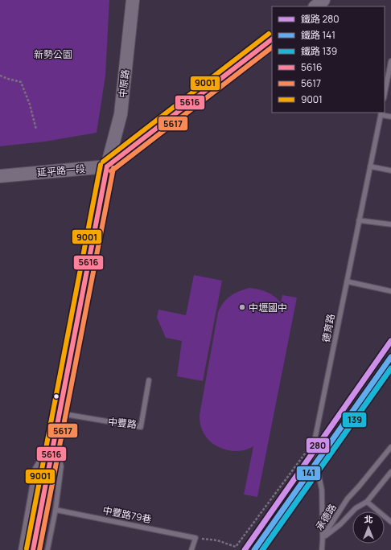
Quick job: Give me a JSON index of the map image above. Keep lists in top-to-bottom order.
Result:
{
  "streets": {
    "main road": ["中原路", "延平路一段"],
    "lane": [
      "德育路",
      "中豐路",
      "中豐路79巷",
      "承德路"
    ]
  },
  "crossings": [
    ["中原路", "延平路一段"],
    ["德育路", "承德路"]
  ],
  "parks": ["新勢公園"],
  "places": ["中壢國中"],
  "lines": [
    "transit line 9001",
    "transit line 5616",
    "transit line 5617",
    "rail line 280",
    "rail line 141",
    "rail line 139"
  ],
  "legend": [
    "鐵路 280",
    "鐵路 141",
    "鐵路 139",
    "5616",
    "5617",
    "9001"
  ],
  "north": "top"
}
